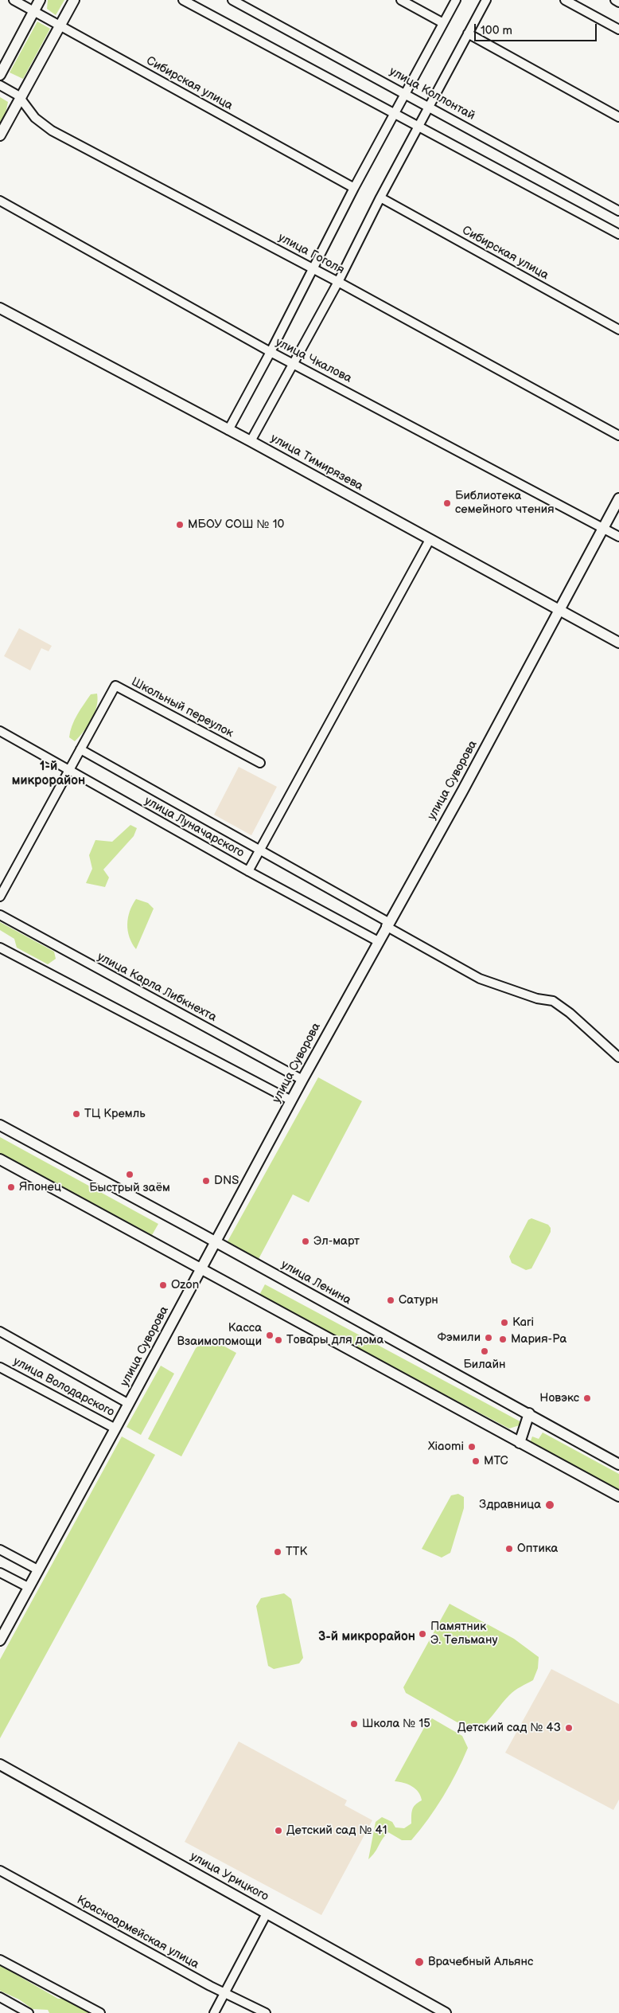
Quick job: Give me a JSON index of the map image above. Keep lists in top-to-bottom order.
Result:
{
  "streets": {
    "street": [
      "Сибирская улица",
      "улица Коллонтай",
      "улица Гоголя",
      "улица Чкалова",
      "улица Тимирязева",
      "Школьный переулок",
      "улица Суворова",
      "улица Луначарского",
      "улица Карла Либкнехта",
      "улица Ленина",
      "улица Володарского",
      "улица Урицкого",
      "Красноармейская улица"
    ]
  },
  "crossings": [
    ["улица Чкалова", "улица Суворова"],
    ["улица Тимирязева", "улица Суворова"],
    ["Школьный переулок", "улица Луначарского"],
    ["улица Суворова", "улица Луначарского"],
    ["улица Суворова", "улица Карла Либкнехта"],
    ["улица Суворова", "улица Ленина"],
    ["улица Суворова", "улица Володарского"]
  ],
  "districts": ["1-й микрорайон", "3-й микрорайон"],
  "places": [
    "Библиотека семейного чтения",
    "МБОУ СОШ № 10",
    "ТЦ Кремль",
    "Быстрый заём",
    "DNS",
    "Японец",
    "Эл-март",
    "Ozon",
    "Сатурн",
    "Kari",
    "Касса Взаимопомощи",
    "Фэмили",
    "Мария-Ра",
    "Товары для дома",
    "Билайн",
    "Новэкс",
    "Xiaomi",
    "МТС",
    "Здравница",
    "Оптика",
    "ТТК",
    "Памятник Э. Тельману",
    "Школа № 15",
    "Детский сад № 43",
    "Детский сад № 41",
    "Врачебный Альянс"
  ],
  "scale_bar": "100 m"
}
